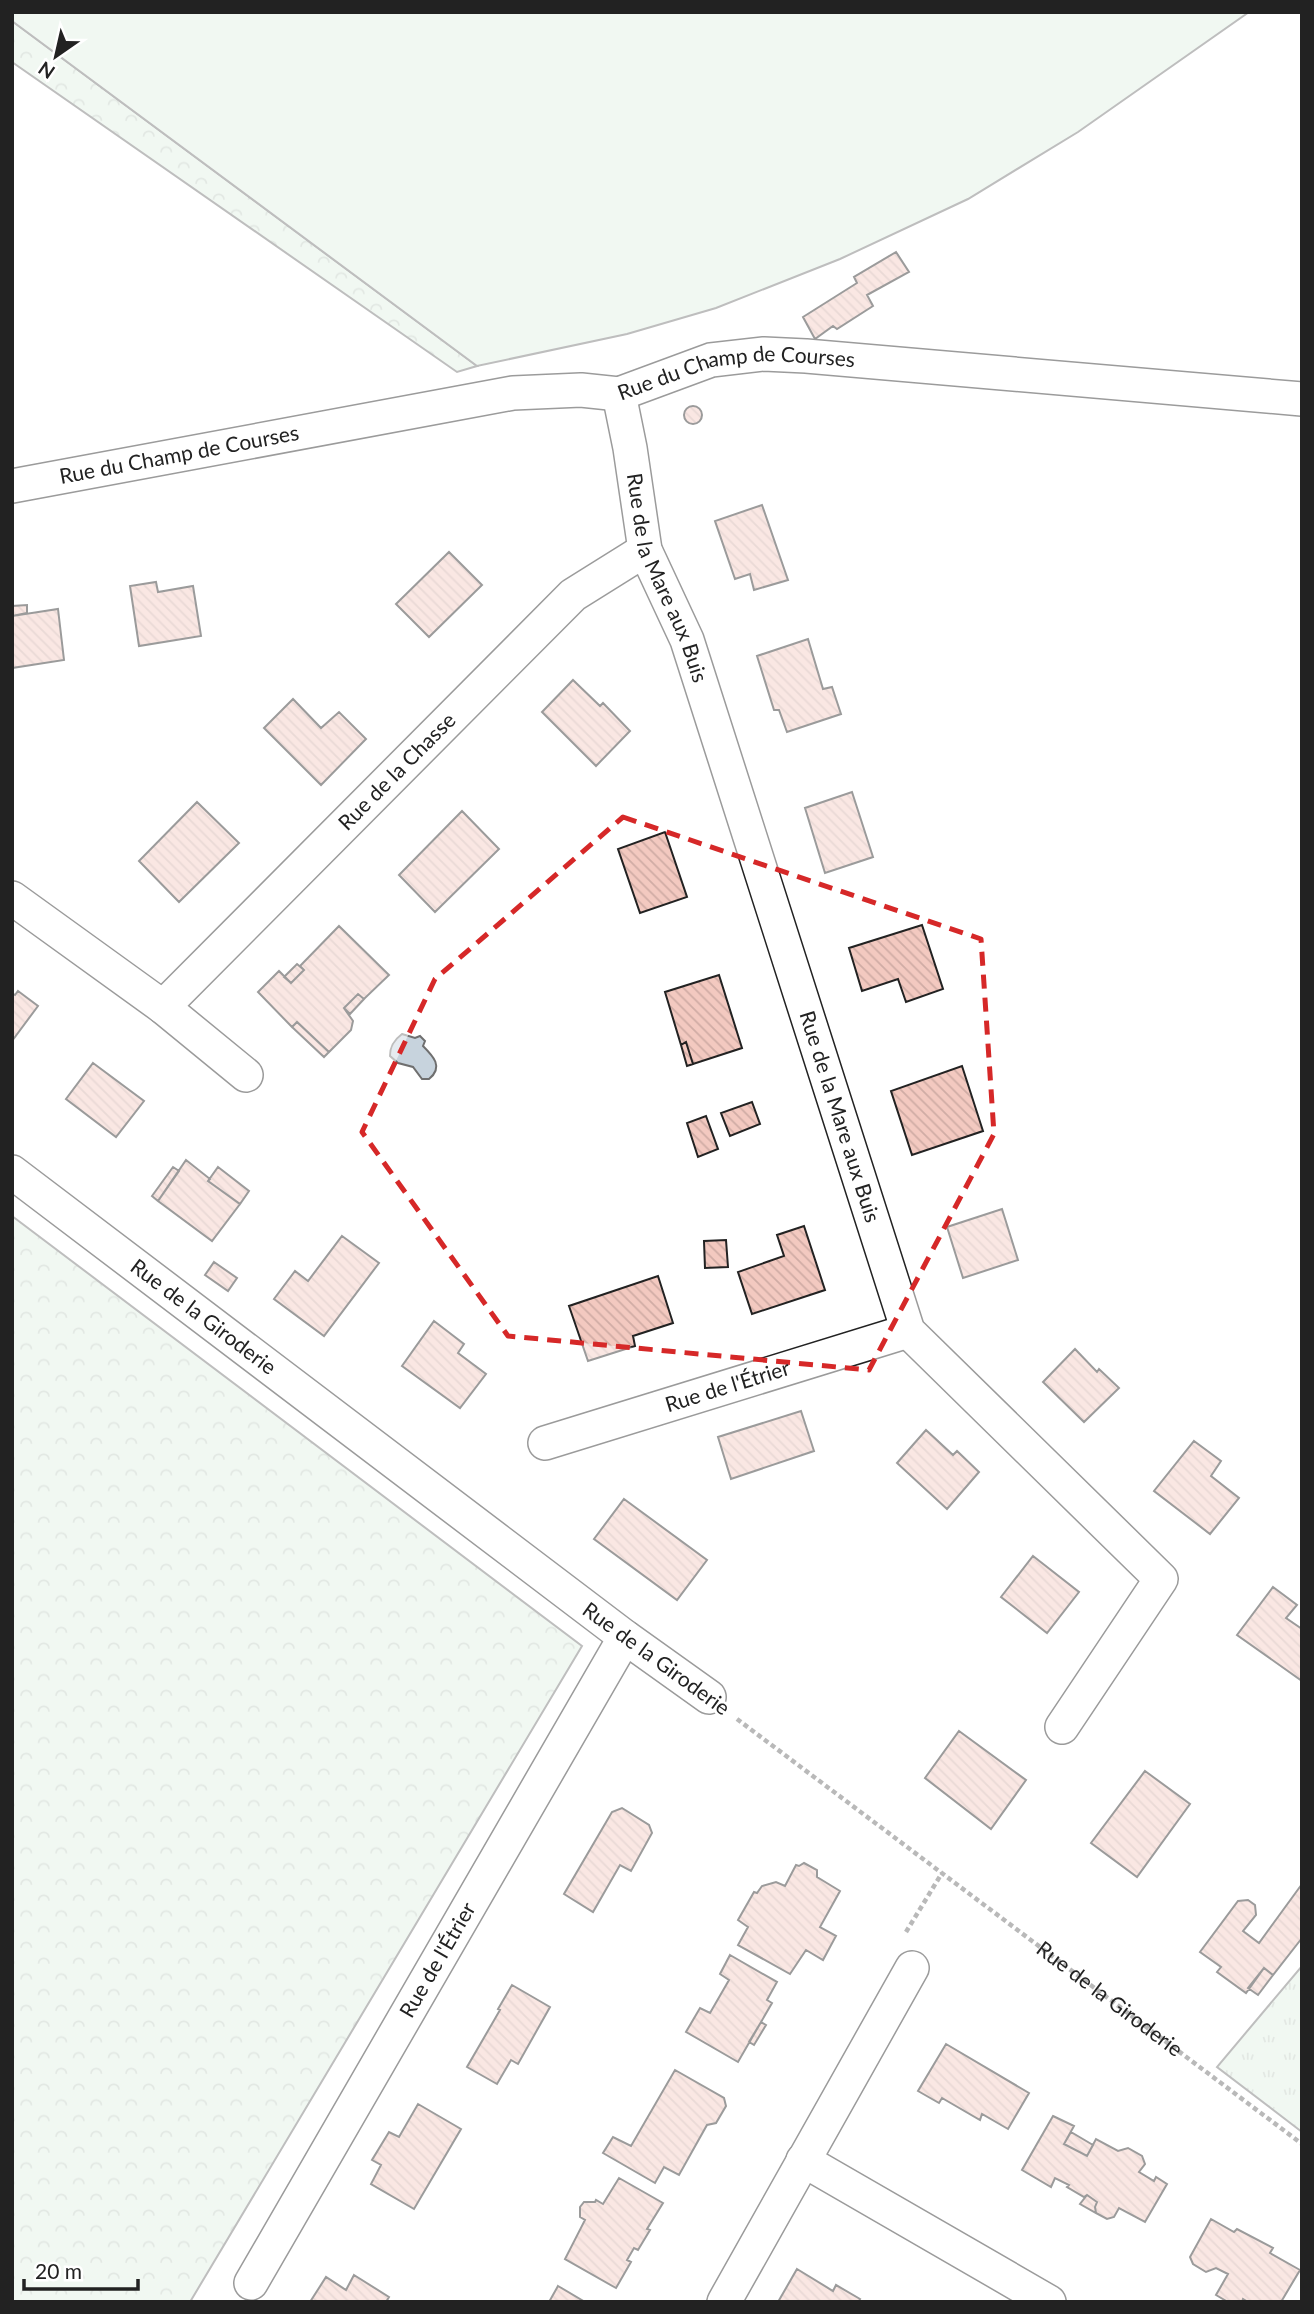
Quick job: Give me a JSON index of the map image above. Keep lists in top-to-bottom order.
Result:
{
  "streets": {
    "street": [
      "Rue du Champ de Courses",
      "Rue de la Mare aux Buis",
      "Rue de la Chasse",
      "Rue de la Giroderie",
      "Rue de l'Étrier"
    ]
  },
  "crossings": [
    ["Rue du Champ de Courses", "Rue de la Mare aux Buis"],
    ["Rue de la Mare aux Buis", "Rue de la Chasse"],
    ["Rue de la Mare aux Buis", "Rue de l'Étrier"],
    ["Rue de la Giroderie", "Rue de l'Étrier"]
  ],
  "scale_bar": "20 m",
  "north": "bottom left"
}
